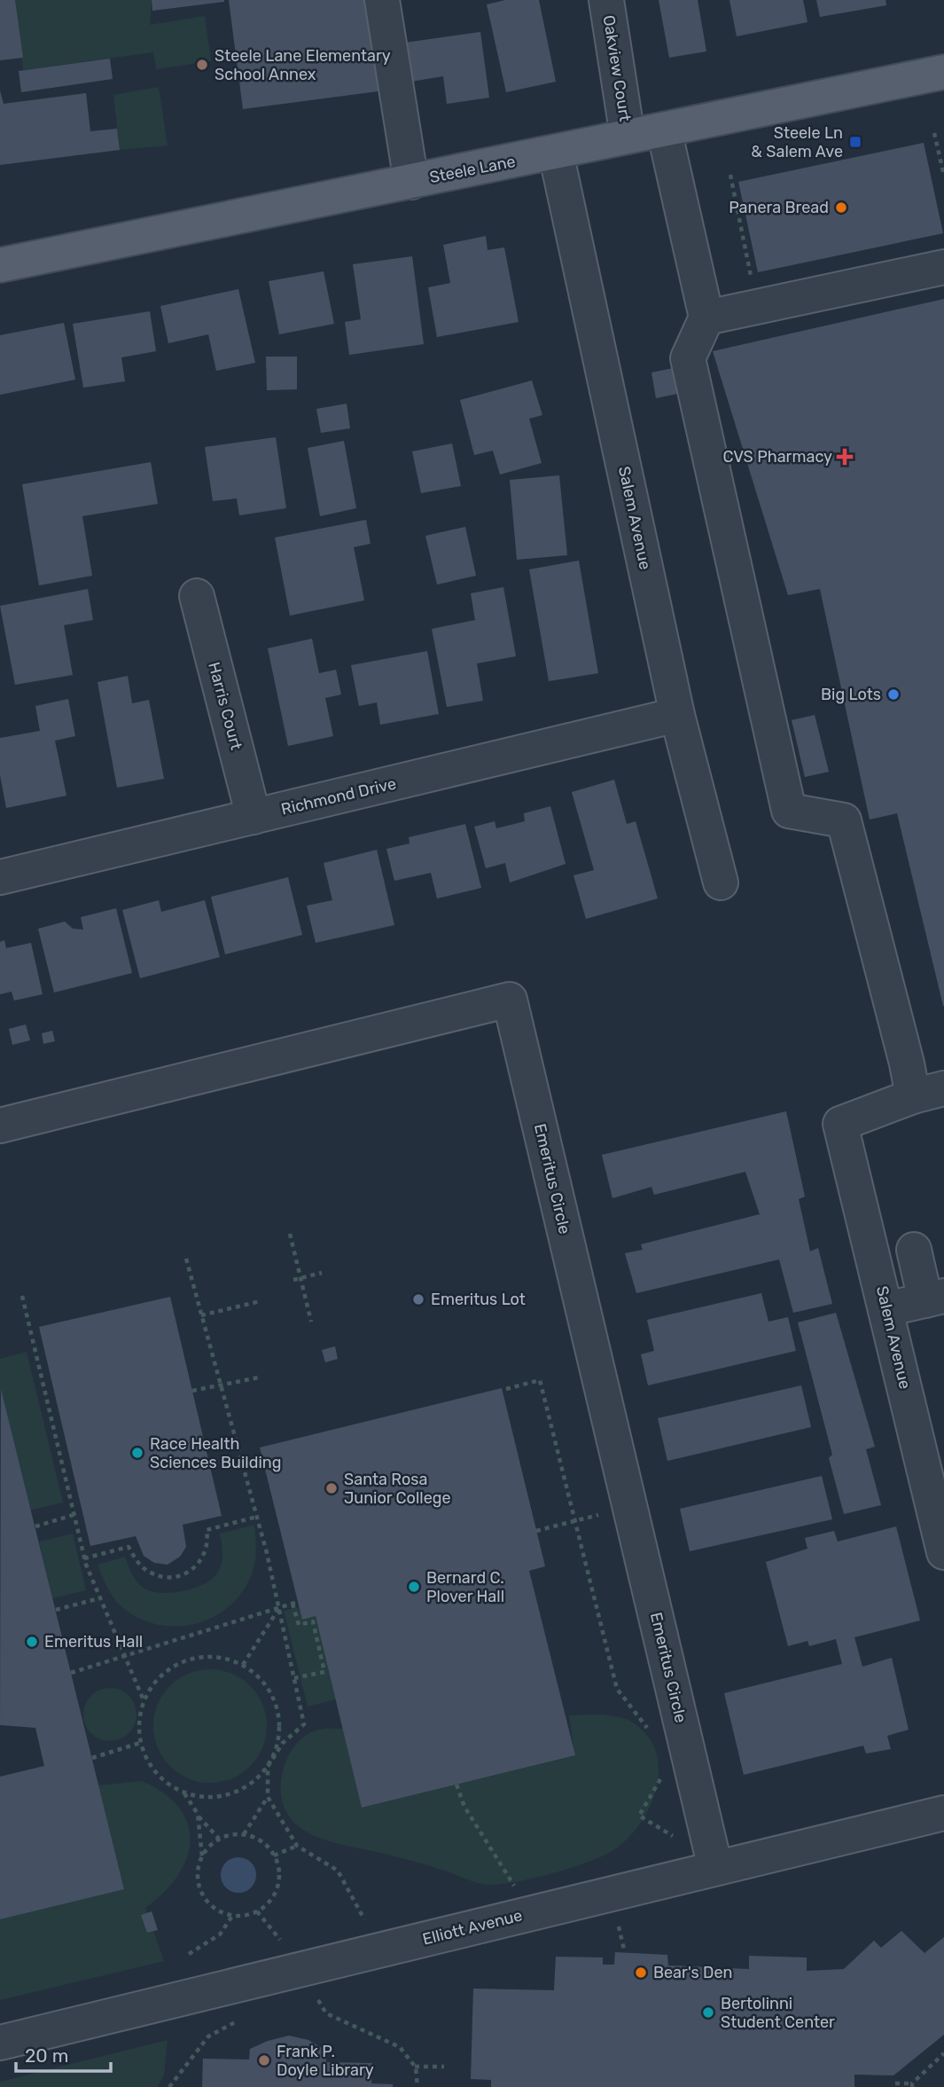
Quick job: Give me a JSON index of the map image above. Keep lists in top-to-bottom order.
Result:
{
  "streets": {
    "main road": ["Steele Lane"],
    "street": [
      "Oakview Court",
      "Salem Avenue",
      "Harris Court",
      "Richmond Drive",
      "Emeritus Circle",
      "Elliott Avenue"
    ]
  },
  "crossings": [
    ["Oakview Court", "Steele Lane"],
    ["Steele Lane", "Salem Avenue"],
    ["Salem Avenue", "Richmond Drive"],
    ["Harris Court", "Richmond Drive"],
    ["Emeritus Circle", "Elliott Avenue"]
  ],
  "places": {
    "other": [
      "Steele Lane Elementary School Annex",
      "Panera Bread",
      "Big Lots",
      "Emeritus Lot",
      "Race Health Sciences Building",
      "Santa Rosa Junior College",
      "Bernard C. Plover Hall",
      "Emeritus Hall",
      "Bear's Den",
      "Bertolinni Student Center",
      "Frank P. Doyle Library"
    ],
    "transit": ["Steele Ln & Salem Ave"],
    "health": ["CVS Pharmacy"]
  },
  "scale_bar": "20 m"
}
